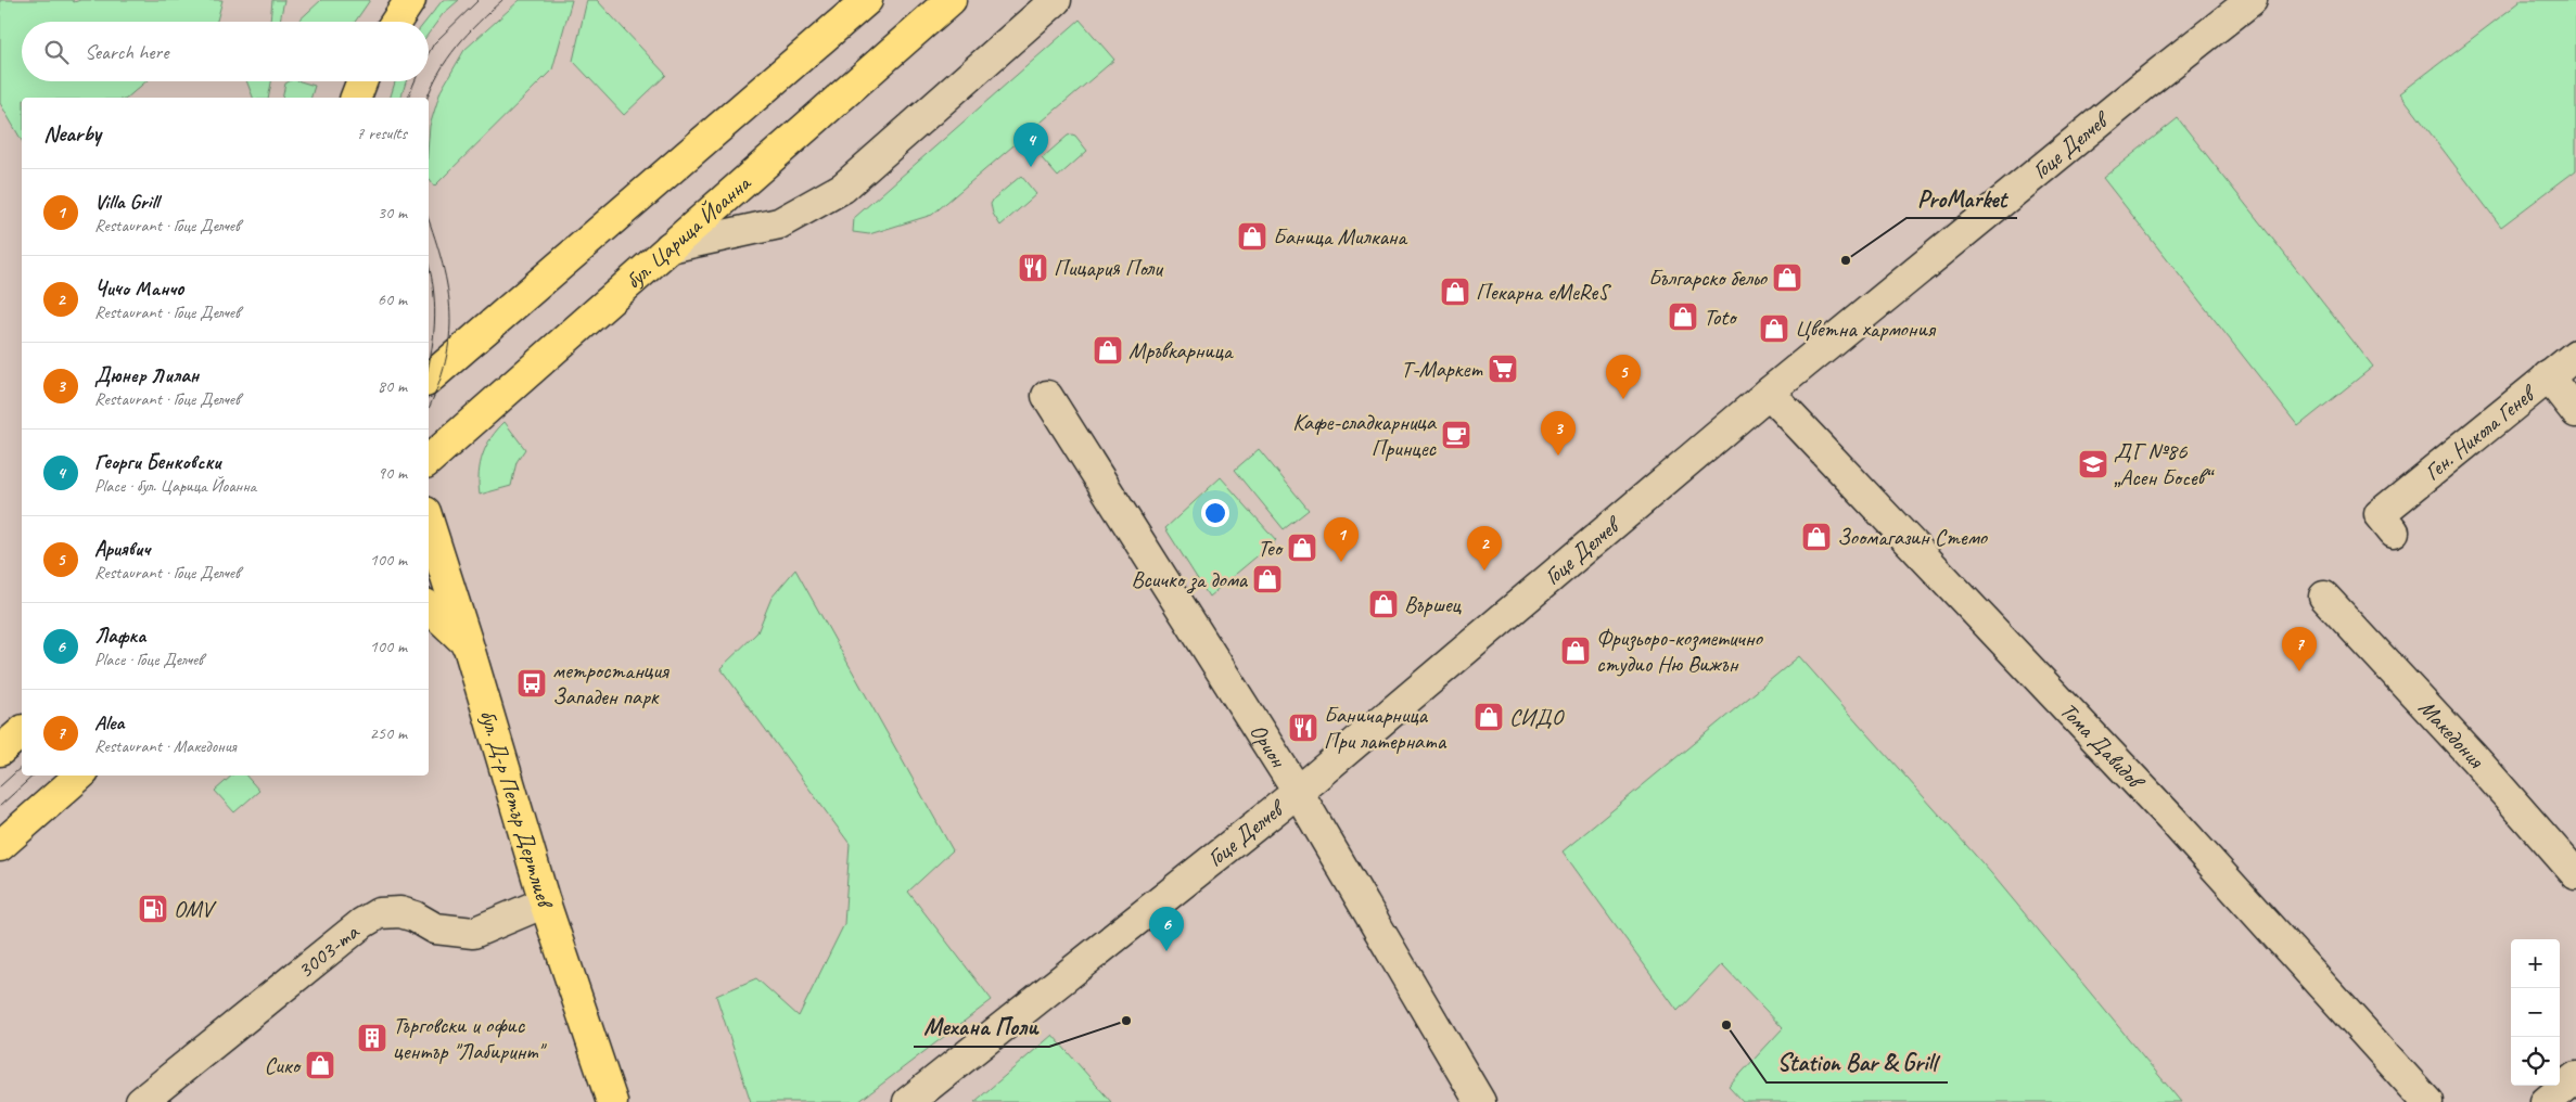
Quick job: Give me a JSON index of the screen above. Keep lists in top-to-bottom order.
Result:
{
  "streets": {
    "main road": ["бул. Царица Йоанна", "бул. Д-р Петър Дертлиев"],
    "street": [
      "Гоце Делчев",
      "Ген. Никола Генев",
      "Македония",
      "Тома Давидов",
      "Орион",
      "3003-та"
    ]
  },
  "crossings": [
    ["Гоце Делчев", "Тома Давидов"],
    ["Гоце Делчев", "Орион"],
    ["бул. Д-р Петър Дертлиев", "3003-та"]
  ],
  "places": {
    "shop": [
      "Баница Милкана",
      "Българско бельо",
      "Пекарна eMeReS",
      "Toto",
      "Цветна хармония",
      "Мръвкарница",
      "Зоомагазин Стемо",
      "Teo",
      "Всичко за дома",
      "Вършец",
      "Фризьоро-козметично студио Ню Вижън",
      "СИДО",
      "Сико"
    ],
    "other": ["ProMarket", "Механа Поли", "Station Bar & Grill"],
    "restaurant": ["Пицария Поли", "Баничарница При латерната"],
    "supermarket": ["Т-Маркет"],
    "cafe": ["Кафе-сладкарница Принцес"],
    "school or university": ["ДГ №86 „Асен Босев“"],
    "bus stop": ["метростанция Западен парк"],
    "fuel station": ["OMV"],
    "building": ["Търговски и офис център \"Лабиринт\""]
  },
  "page": {
    "search": "Search here",
    "heading": ["Nearby", "7 results"],
    "pins": [
      "4",
      "5",
      "3",
      "1",
      "2",
      "7",
      "6"
    ],
    "list": [
      {
        "mark": "1",
        "name": "Villa Grill",
        "note": "Restaurant · Гоце Делчев",
        "value": "30 m"
      },
      {
        "mark": "2",
        "name": "Чичо Манчо",
        "note": "Restaurant · Гоце Делчев",
        "value": "60 m"
      },
      {
        "mark": "3",
        "name": "Дюнер Лилан",
        "note": "Restaurant · Гоце Делчев",
        "value": "80 m"
      },
      {
        "mark": "4",
        "name": "Георги Бенковски",
        "note": "Place · бул. Царица Йоанна",
        "value": "90 m"
      },
      {
        "mark": "5",
        "name": "Ариявич",
        "note": "Restaurant · Гоце Делчев",
        "value": "100 m"
      },
      {
        "mark": "6",
        "name": "Лафка",
        "note": "Place · Гоце Делчев",
        "value": "100 m"
      },
      {
        "mark": "7",
        "name": "Alea",
        "note": "Restaurant · Македония",
        "value": "250 m"
      }
    ],
    "map_buttons": ["+", "−"]
  }
}
